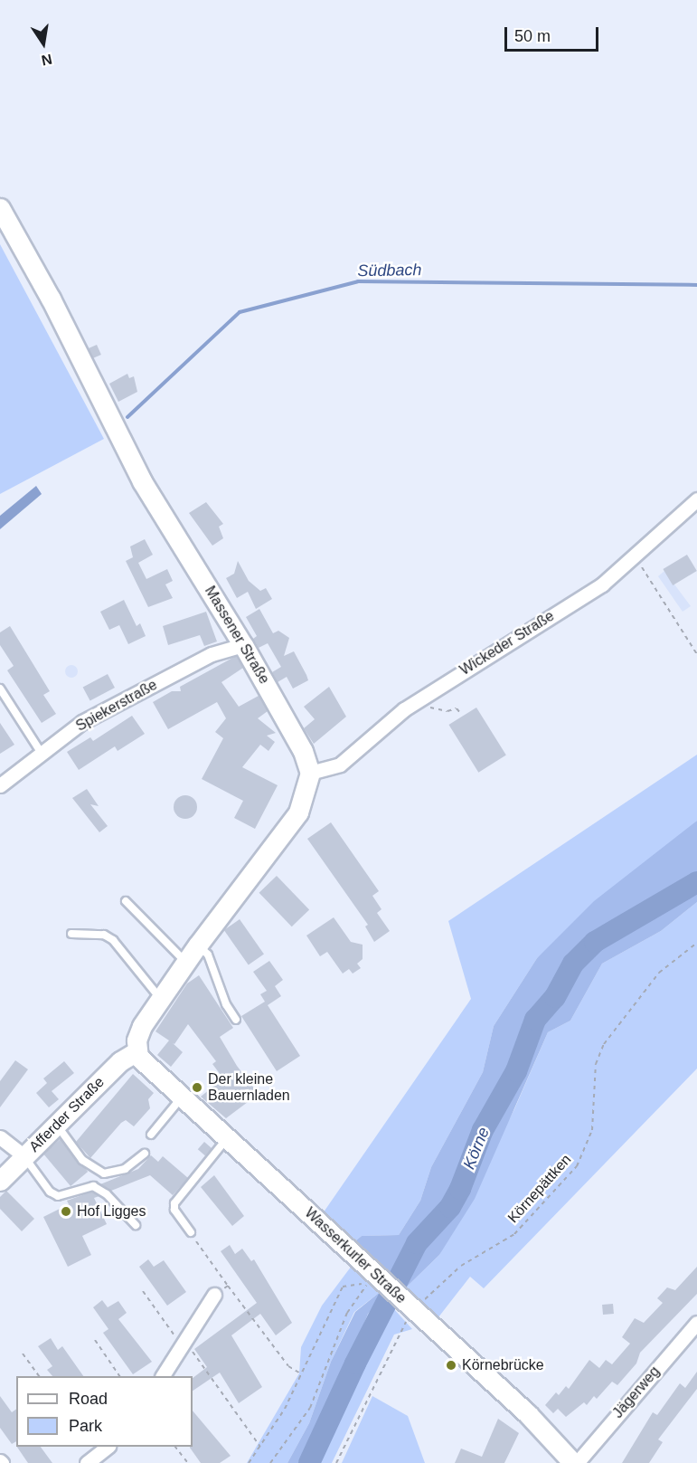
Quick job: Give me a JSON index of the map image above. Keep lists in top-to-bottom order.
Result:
{
  "streets": {
    "main road": ["Massener Straße", "Afferder Straße", "Wasserkurler Straße"],
    "street": ["Wickeder Straße", "Spiekerstraße", "Jägerweg"],
    "path": ["Körnepättken"]
  },
  "crossings": [
    ["Massener Straße", "Wickeder Straße"],
    ["Massener Straße", "Spiekerstraße"],
    ["Afferder Straße", "Wasserkurler Straße"],
    ["Körnepättken", "Wasserkurler Straße"],
    ["Wasserkurler Straße", "Jägerweg"]
  ],
  "water": ["Südbach", "Körne"],
  "places": ["Der kleine Bauernladen", "Hof Ligges", "Körnebrücke"],
  "legend": ["Road", "Park"],
  "scale_bar": "50 m",
  "north": "bottom"
}
